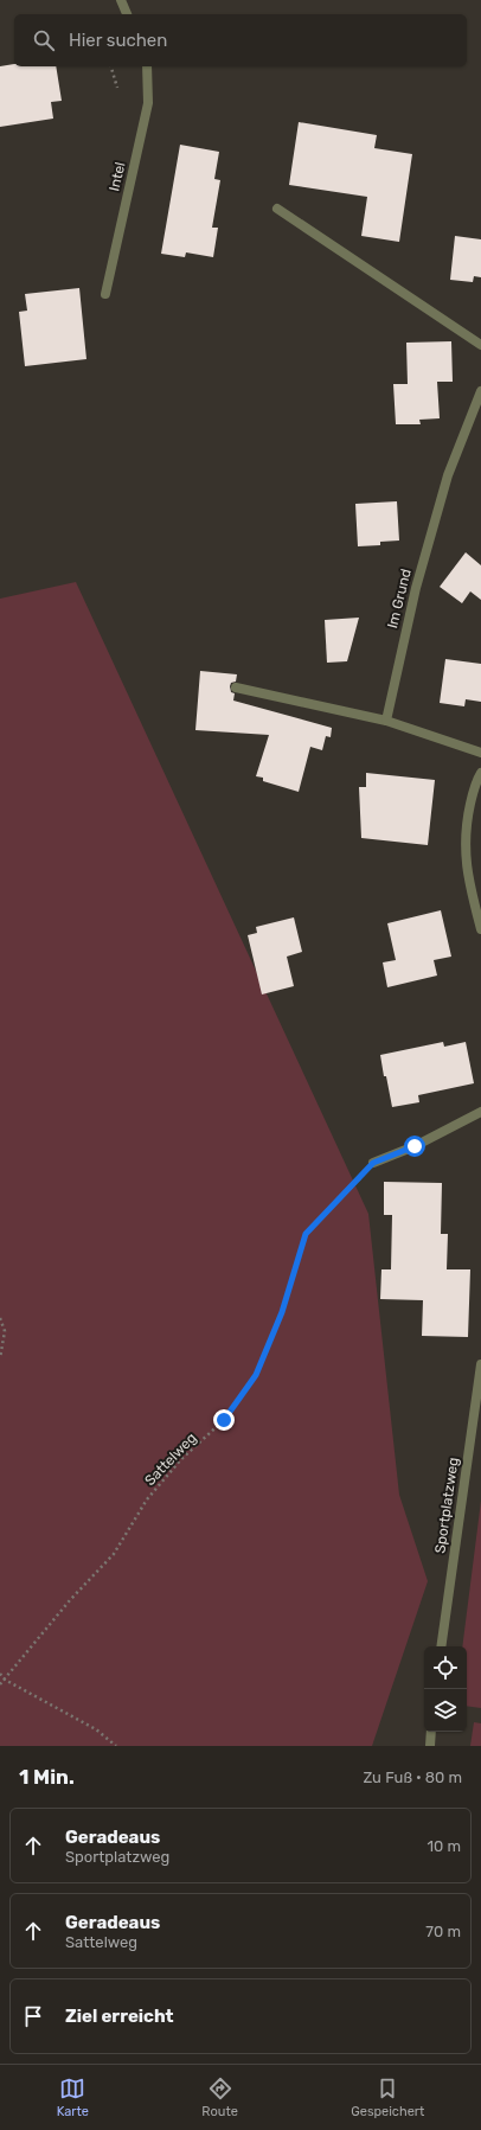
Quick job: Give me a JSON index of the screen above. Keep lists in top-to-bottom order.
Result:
{
  "streets": {
    "street": ["Intel", "Im Grund", "Sportplatzweg"],
    "path": ["Sattelweg"]
  },
  "page": {
    "search": "Hier suchen",
    "heading": ["1 Min.", "Zu Fuß · 80 m"],
    "list": [
      ["Geradeaus", "Sportplatzweg", "10 m"],
      ["Geradeaus", "Sattelweg", "70 m"],
      "Ziel erreicht"
    ],
    "nav": ["Karte", "Route", "Gespeichert"]
  }
}
